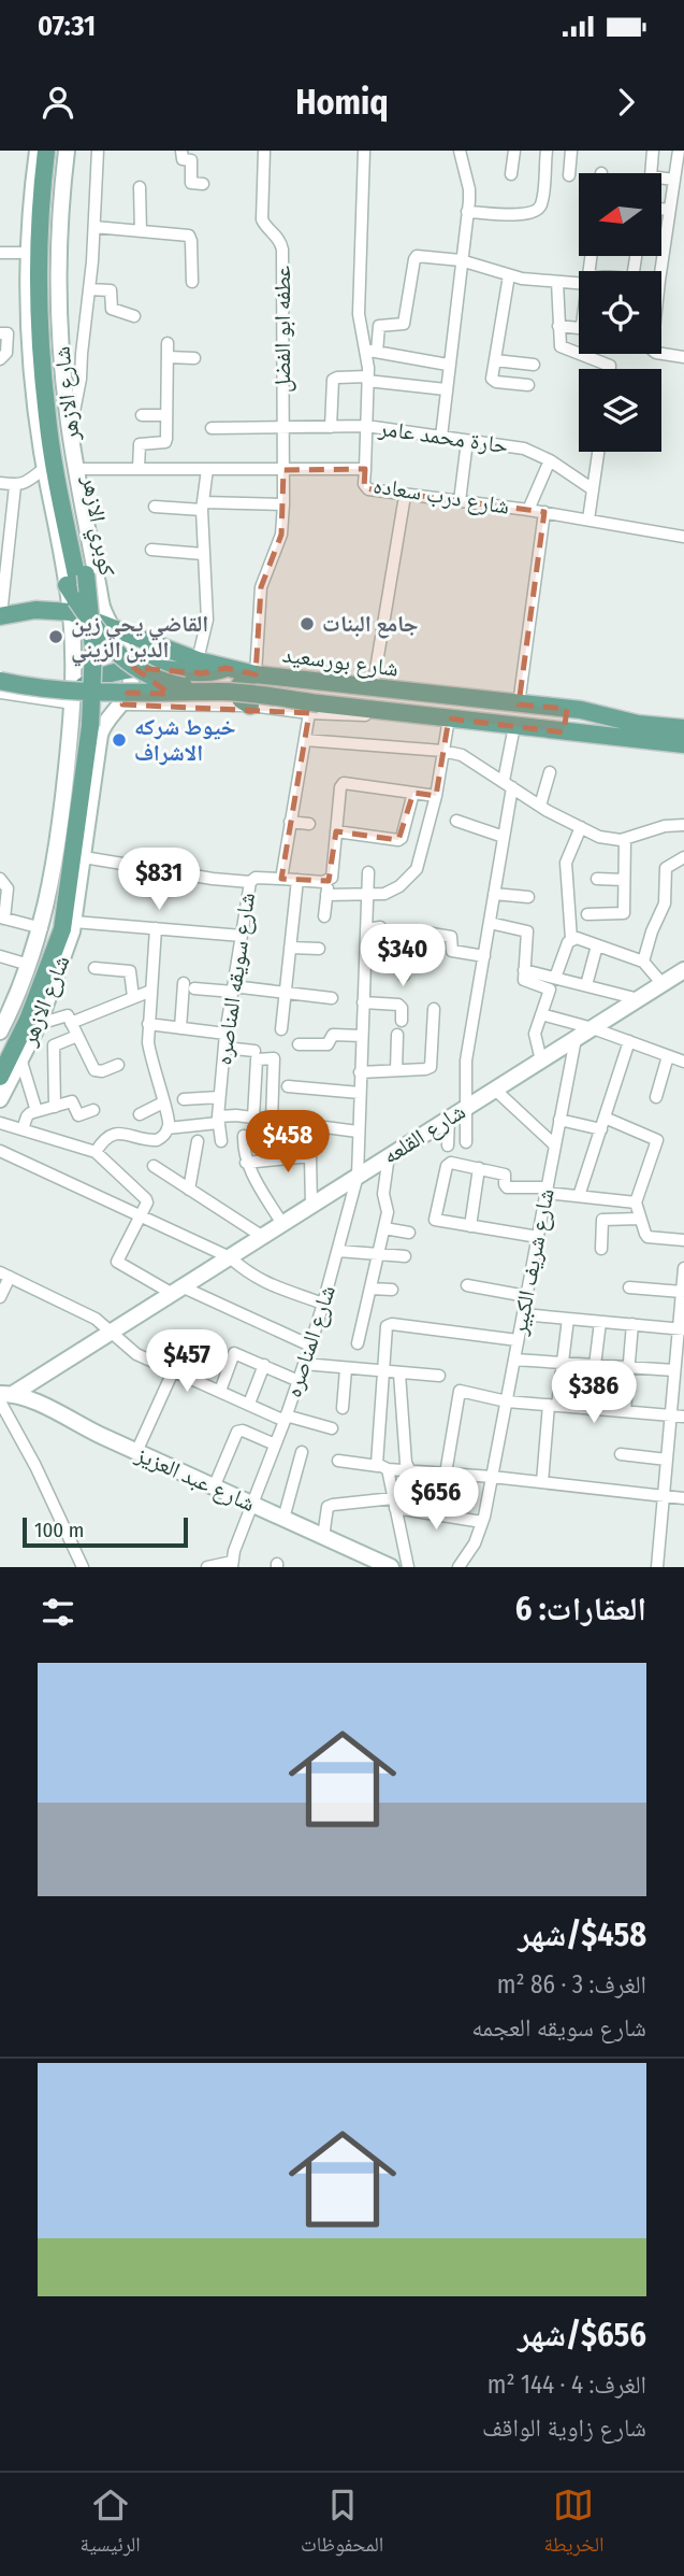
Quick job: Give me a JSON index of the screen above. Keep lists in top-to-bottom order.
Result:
{
  "streets": {
    "main road": [
      "شارع الازهر",
      "كوبري الازهر",
      "شارع بورسعيد",
      "شارع القلعه",
      "شارع عبد العزيز"
    ],
    "street": [
      "عطفه ابو الفضل",
      "حارة محمد عامر",
      "شارع درب سعاده",
      "شارع سويقه المناصره",
      "شارع شريف الكبير",
      "شارع المناصره"
    ]
  },
  "crossings": [
    ["عطفه ابو الفضل", "حارة محمد عامر"],
    ["عطفه ابو الفضل", "شارع درب سعاده"],
    ["عطفه ابو الفضل", "شارع بورسعيد"],
    ["شارع الازهر", "شارع درب سعاده"],
    ["شارع الازهر", "شارع بورسعيد"],
    ["شارع بورسعيد", "شارع سويقه المناصره"],
    ["شارع القلعه", "شارع شريف الكبير"],
    ["شارع القلعه", "شارع المناصره"],
    ["شارع القلعه", "شارع عبد العزيز"],
    ["شارع المناصره", "شارع عبد العزيز"]
  ],
  "places": ["جامع البنات", "القاضي يحي زين الدين الزيني", "خيوط شركه الاشراف"],
  "scale_bar": "100 m",
  "north": "left",
  "page": {
    "status": "07:31",
    "header": "Homiq",
    "price": [
      "$831",
      "$340",
      "$458",
      "$457",
      "$386",
      "$656"
    ],
    "scale": "100 m",
    "heading": "العقارات: 6",
    "list": [
      {
        "name": "$458/شهر",
        "note": "الغرف: 3 · 86 m² · شارع سويقه العجمه"
      },
      {
        "name": "$656/شهر",
        "note": "الغرف: 4 · 144 m² · شارع زاوية الواقف"
      }
    ],
    "tabs": ["الخريطة", "المحفوظات", "الرئيسية"]
  }
}
